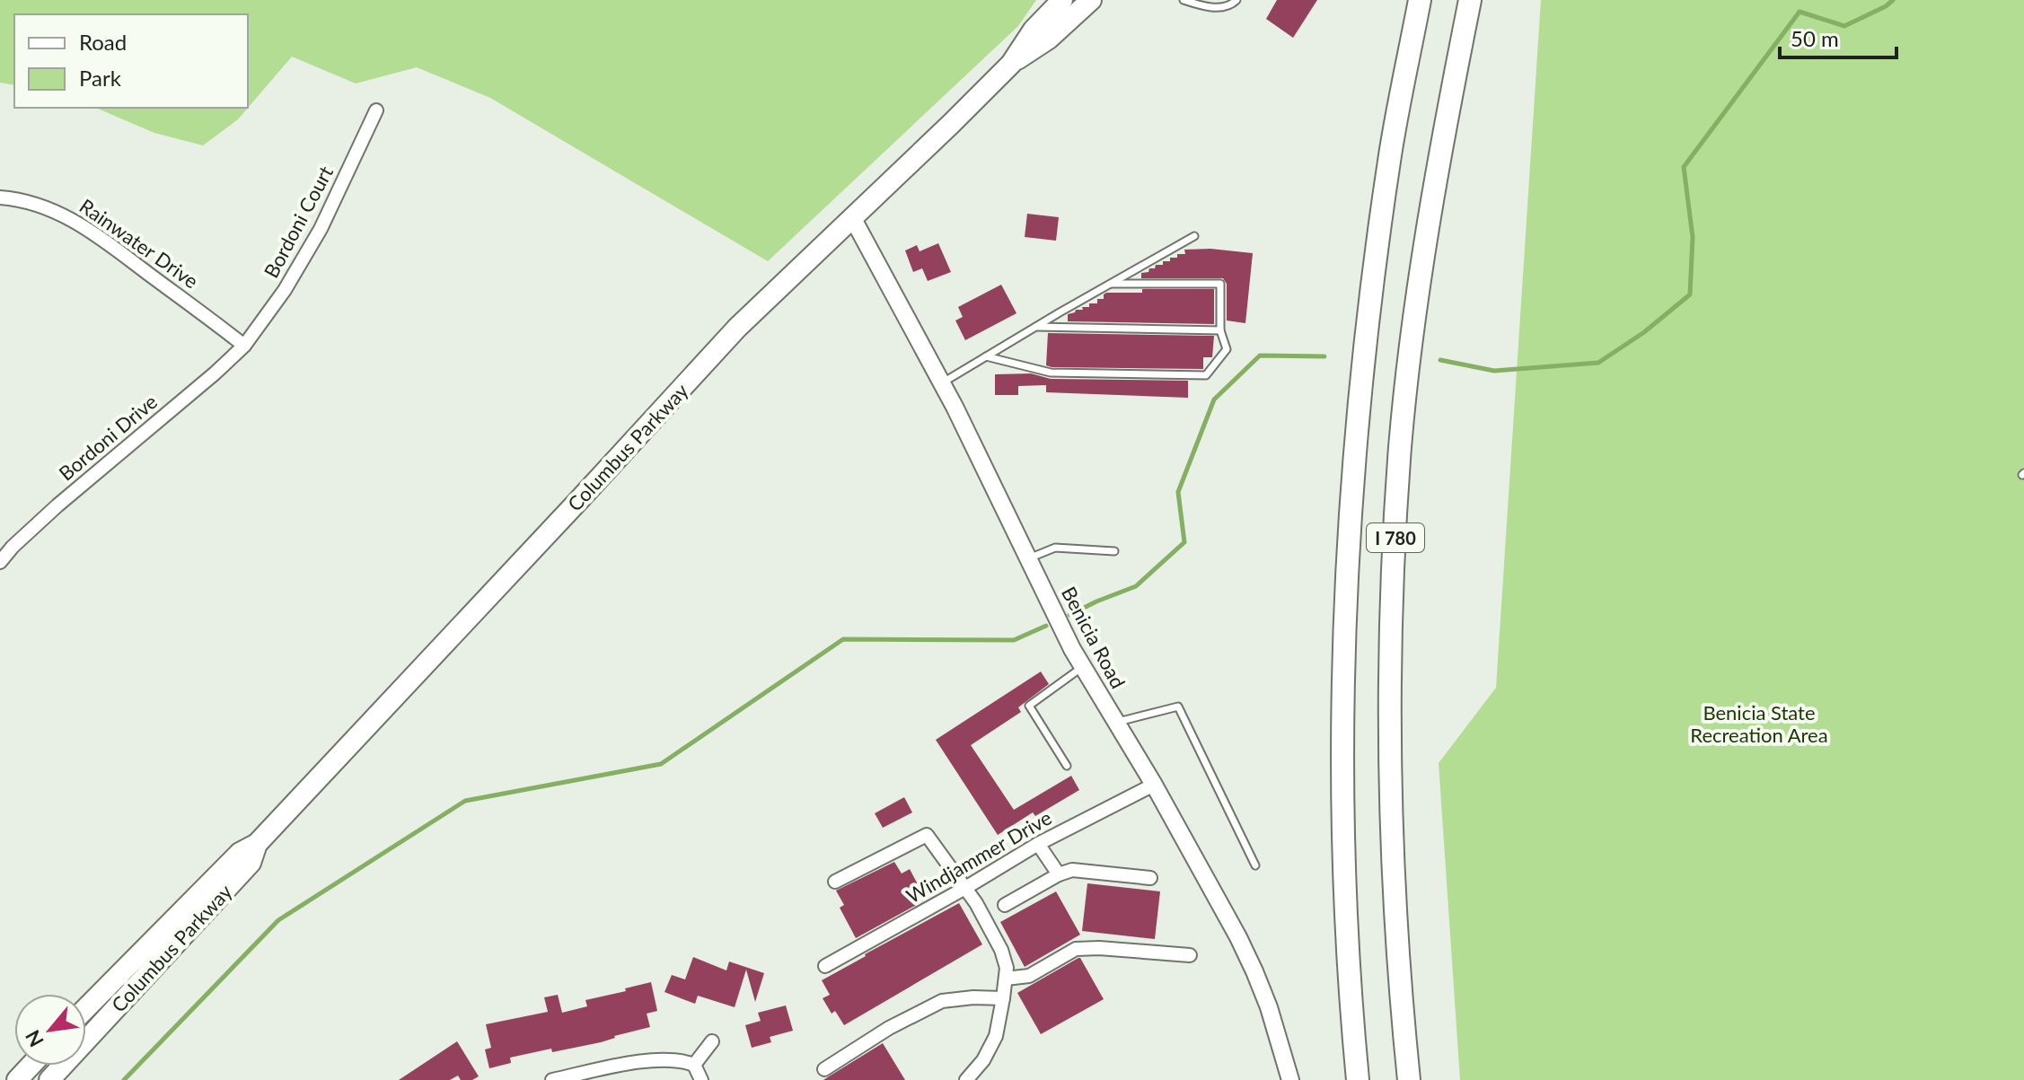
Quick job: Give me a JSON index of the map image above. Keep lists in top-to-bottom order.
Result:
{
  "streets": {
    "highway": ["I 780"],
    "main road": ["Columbus Parkway", "Benicia Road"],
    "street": [
      "Bordoni Court",
      "Rainwater Drive",
      "Bordoni Drive",
      "Windjammer Drive"
    ]
  },
  "crossings": [
    ["Bordoni Court", "Rainwater Drive"],
    ["Bordoni Court", "Bordoni Drive"],
    ["Rainwater Drive", "Bordoni Drive"],
    ["Columbus Parkway", "Benicia Road"],
    ["Benicia Road", "Windjammer Drive"]
  ],
  "parks": ["Benicia State Recreation Area"],
  "legend": ["Road", "Park"],
  "scale_bar": "50 m",
  "north": "bottom left"
}
